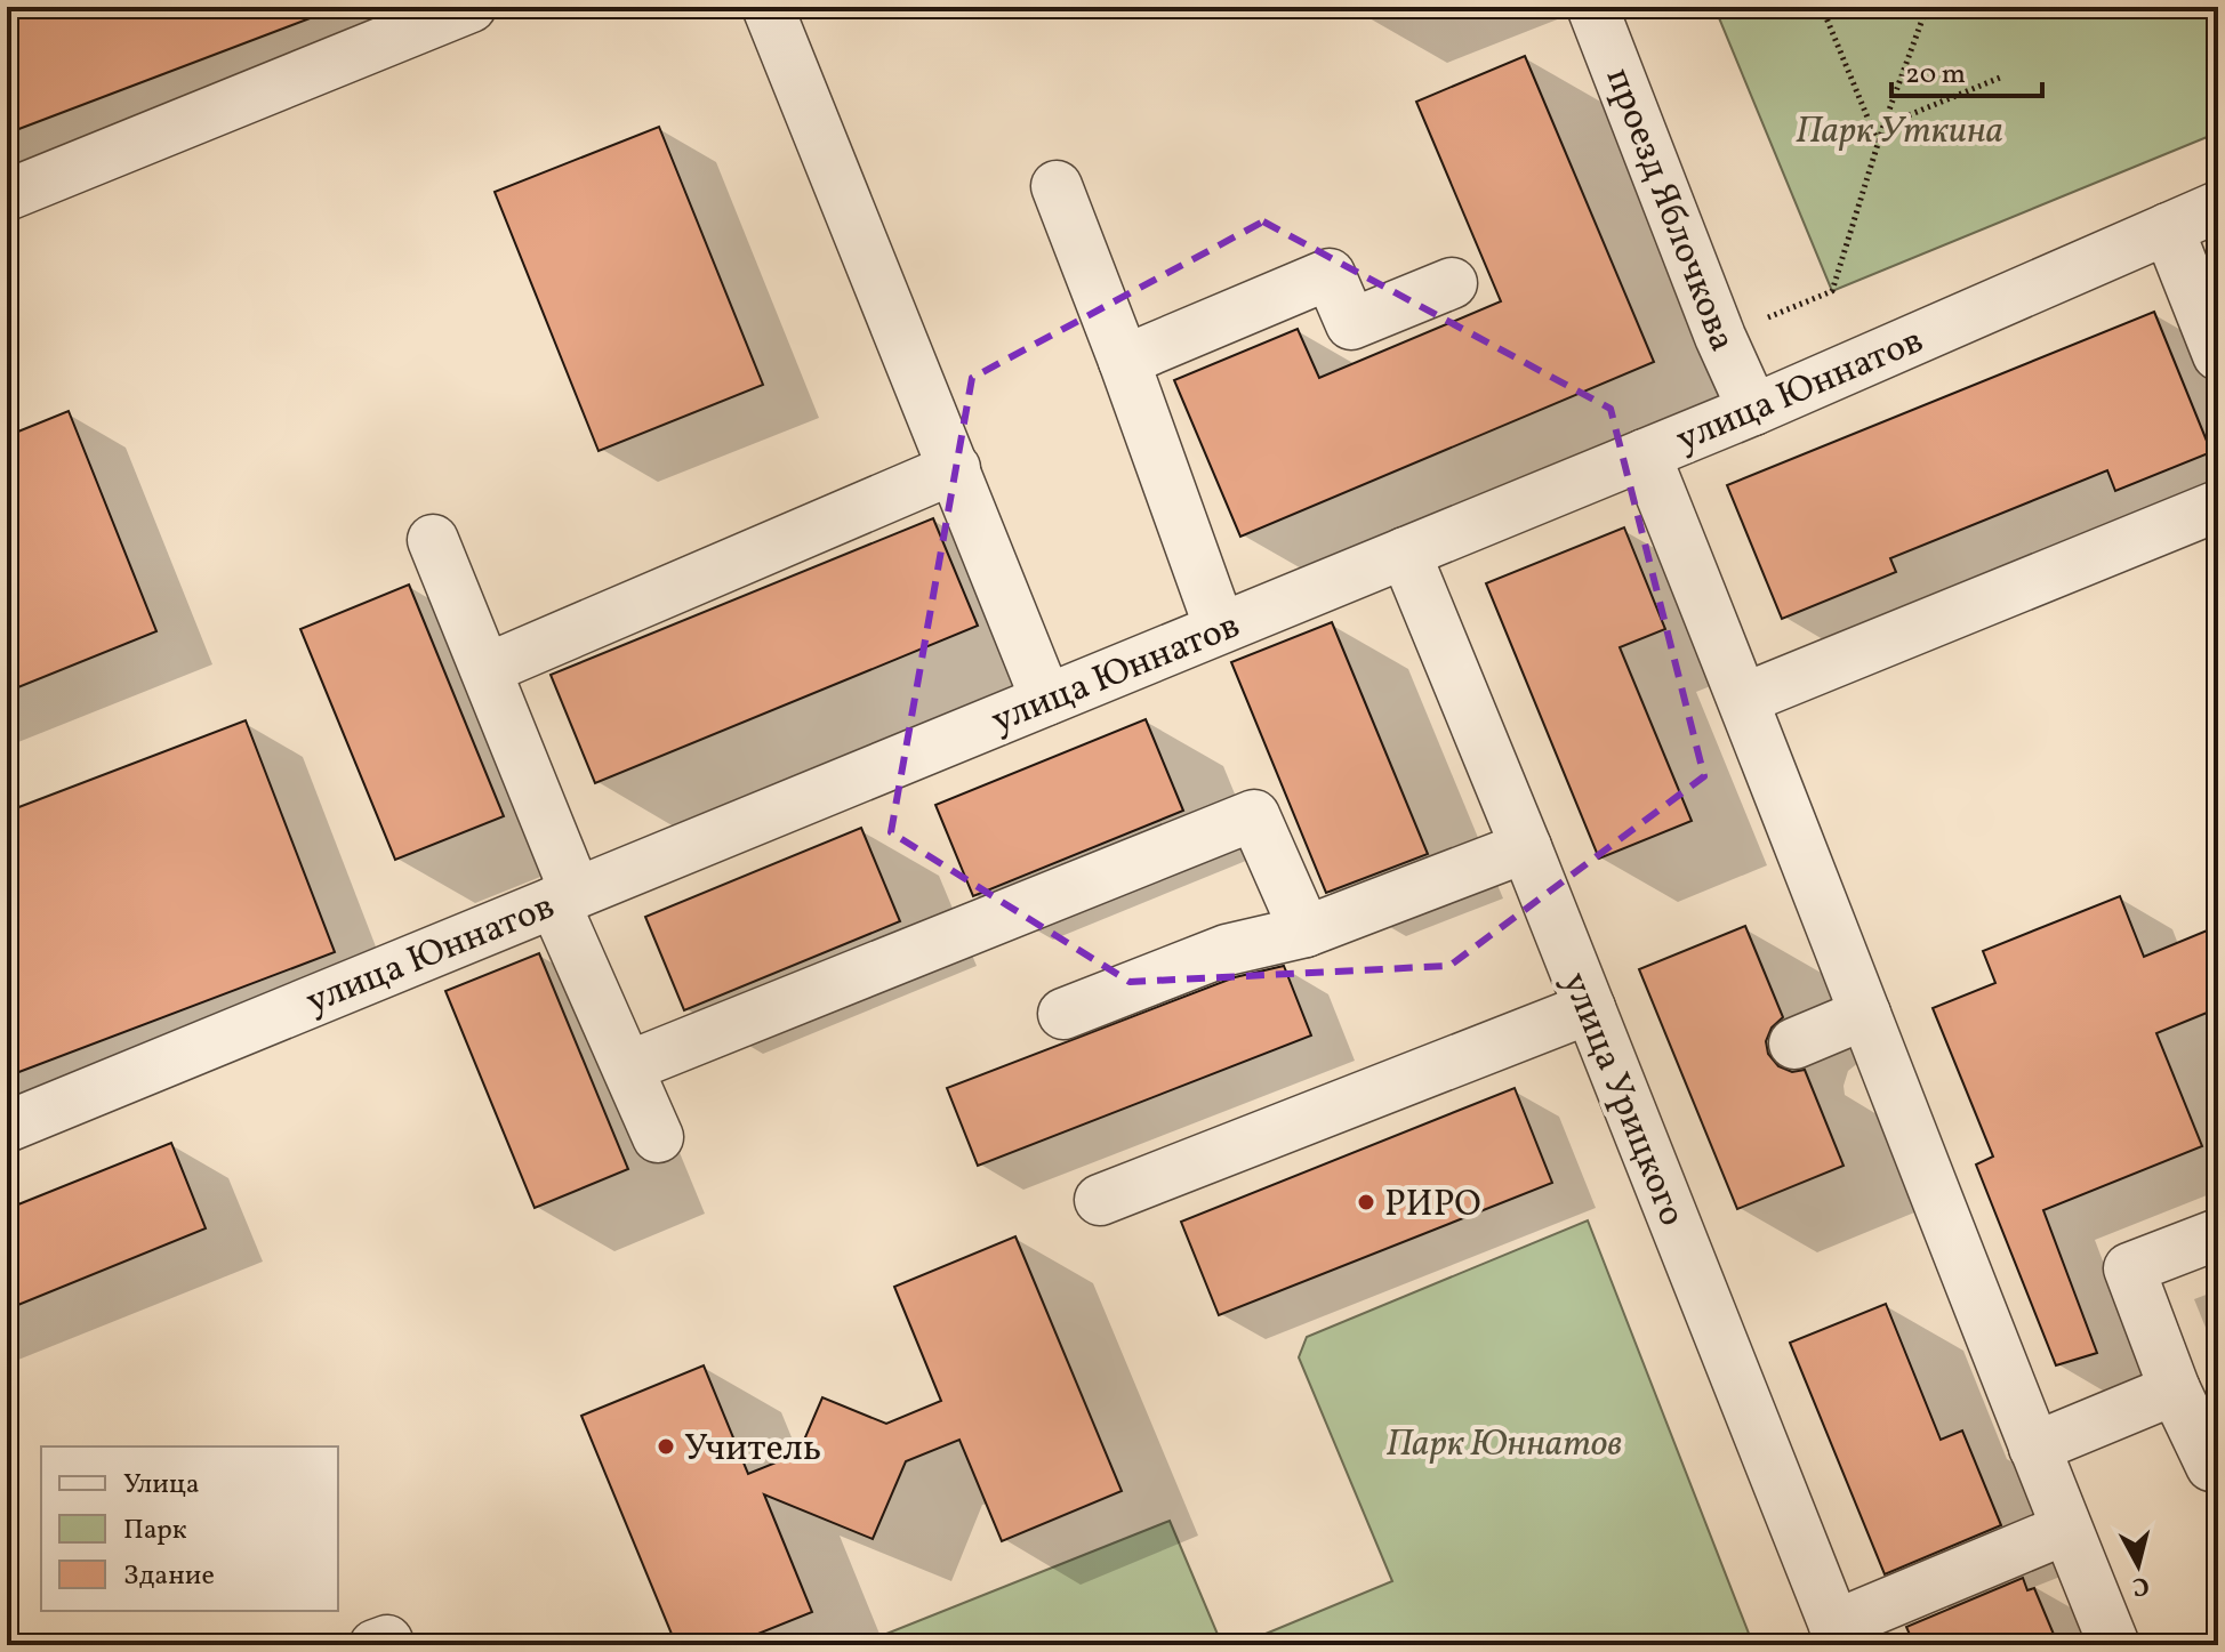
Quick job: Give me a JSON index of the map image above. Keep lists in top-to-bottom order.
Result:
{
  "streets": {
    "street": ["проезд Яблочкова", "улица Юннатов", "улица Урицкого"]
  },
  "crossings": [
    ["проезд Яблочкова", "улица Юннатов"],
    ["улица Юннатов", "улица Урицкого"]
  ],
  "parks": ["Парк Уткина", "Парк Юннатов"],
  "places": ["РИРО", "Учитель"],
  "legend": ["Улица", "Парк", "Здание"],
  "scale_bar": "20 m",
  "north": "bottom"
}
